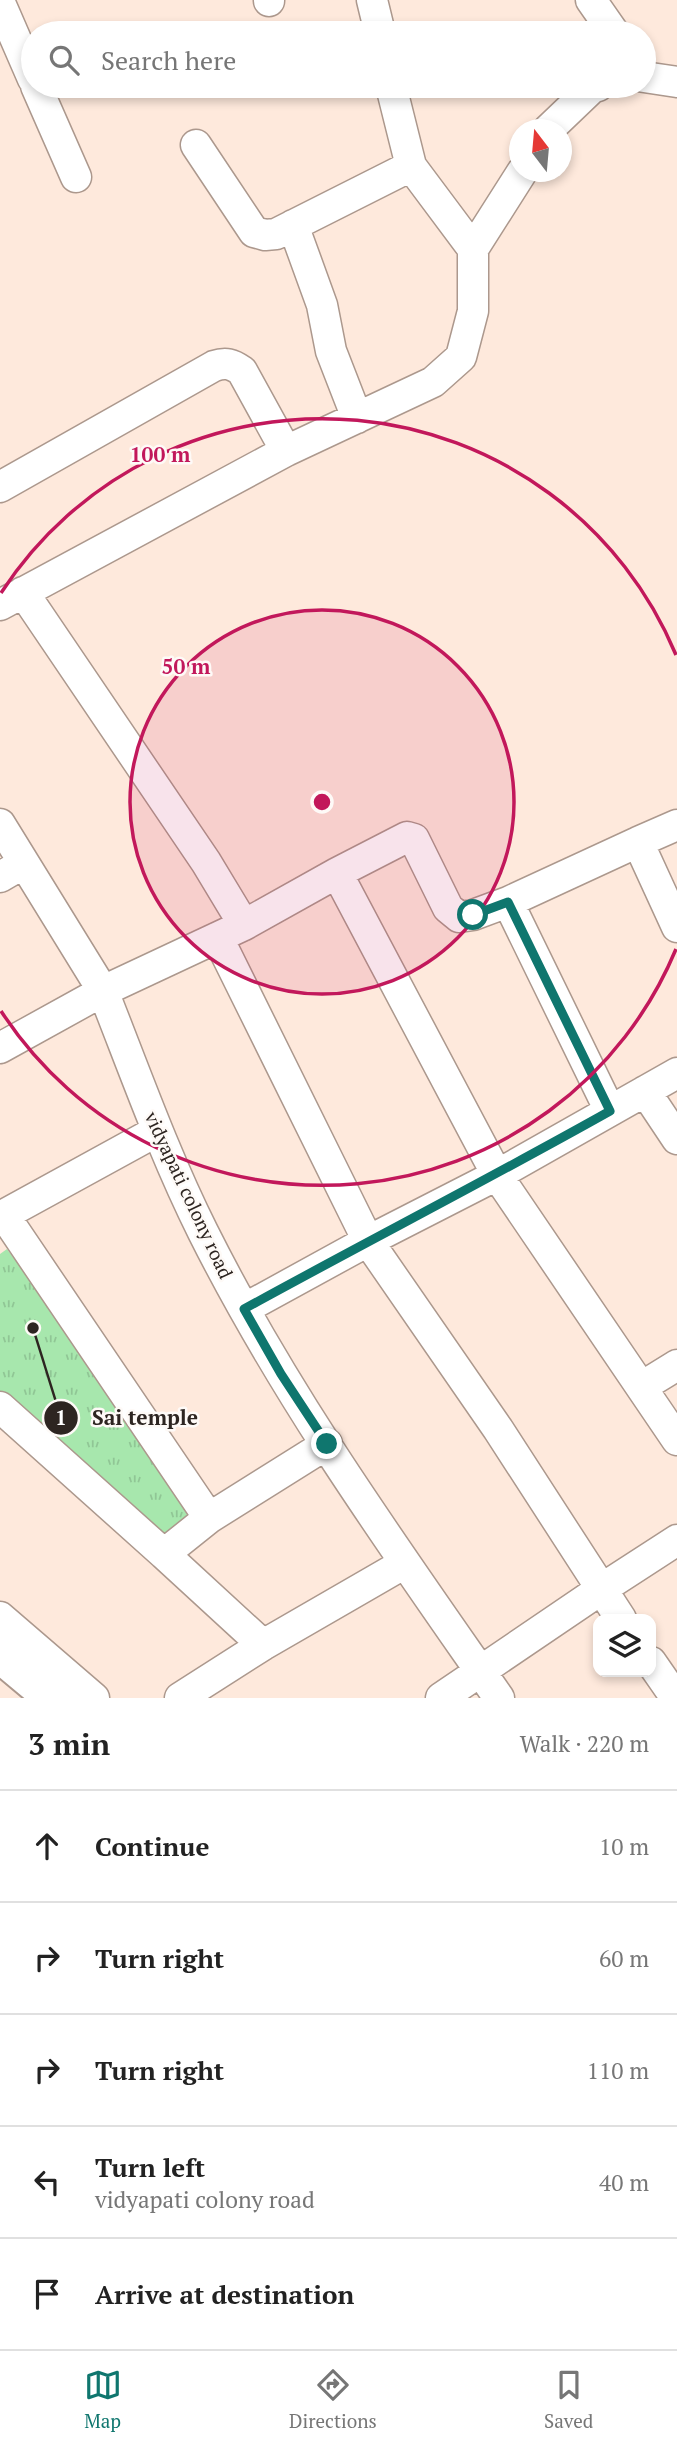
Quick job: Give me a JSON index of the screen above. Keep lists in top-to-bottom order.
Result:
{
  "streets": {
    "street": ["vidyapati colony road"]
  },
  "places": ["Sai temple"],
  "north": "top",
  "page": {
    "search": "Search here",
    "heading": ["3 min", "Walk · 220 m"],
    "list": [
      ["Continue", "10 m"],
      ["Turn right", "60 m"],
      ["Turn right", "110 m"],
      ["Turn left", "vidyapati colony road", "40 m"],
      "Arrive at destination"
    ],
    "nav": ["Map", "Directions", "Saved"]
  },
  "rings": ["100 m", "50 m"]
}
